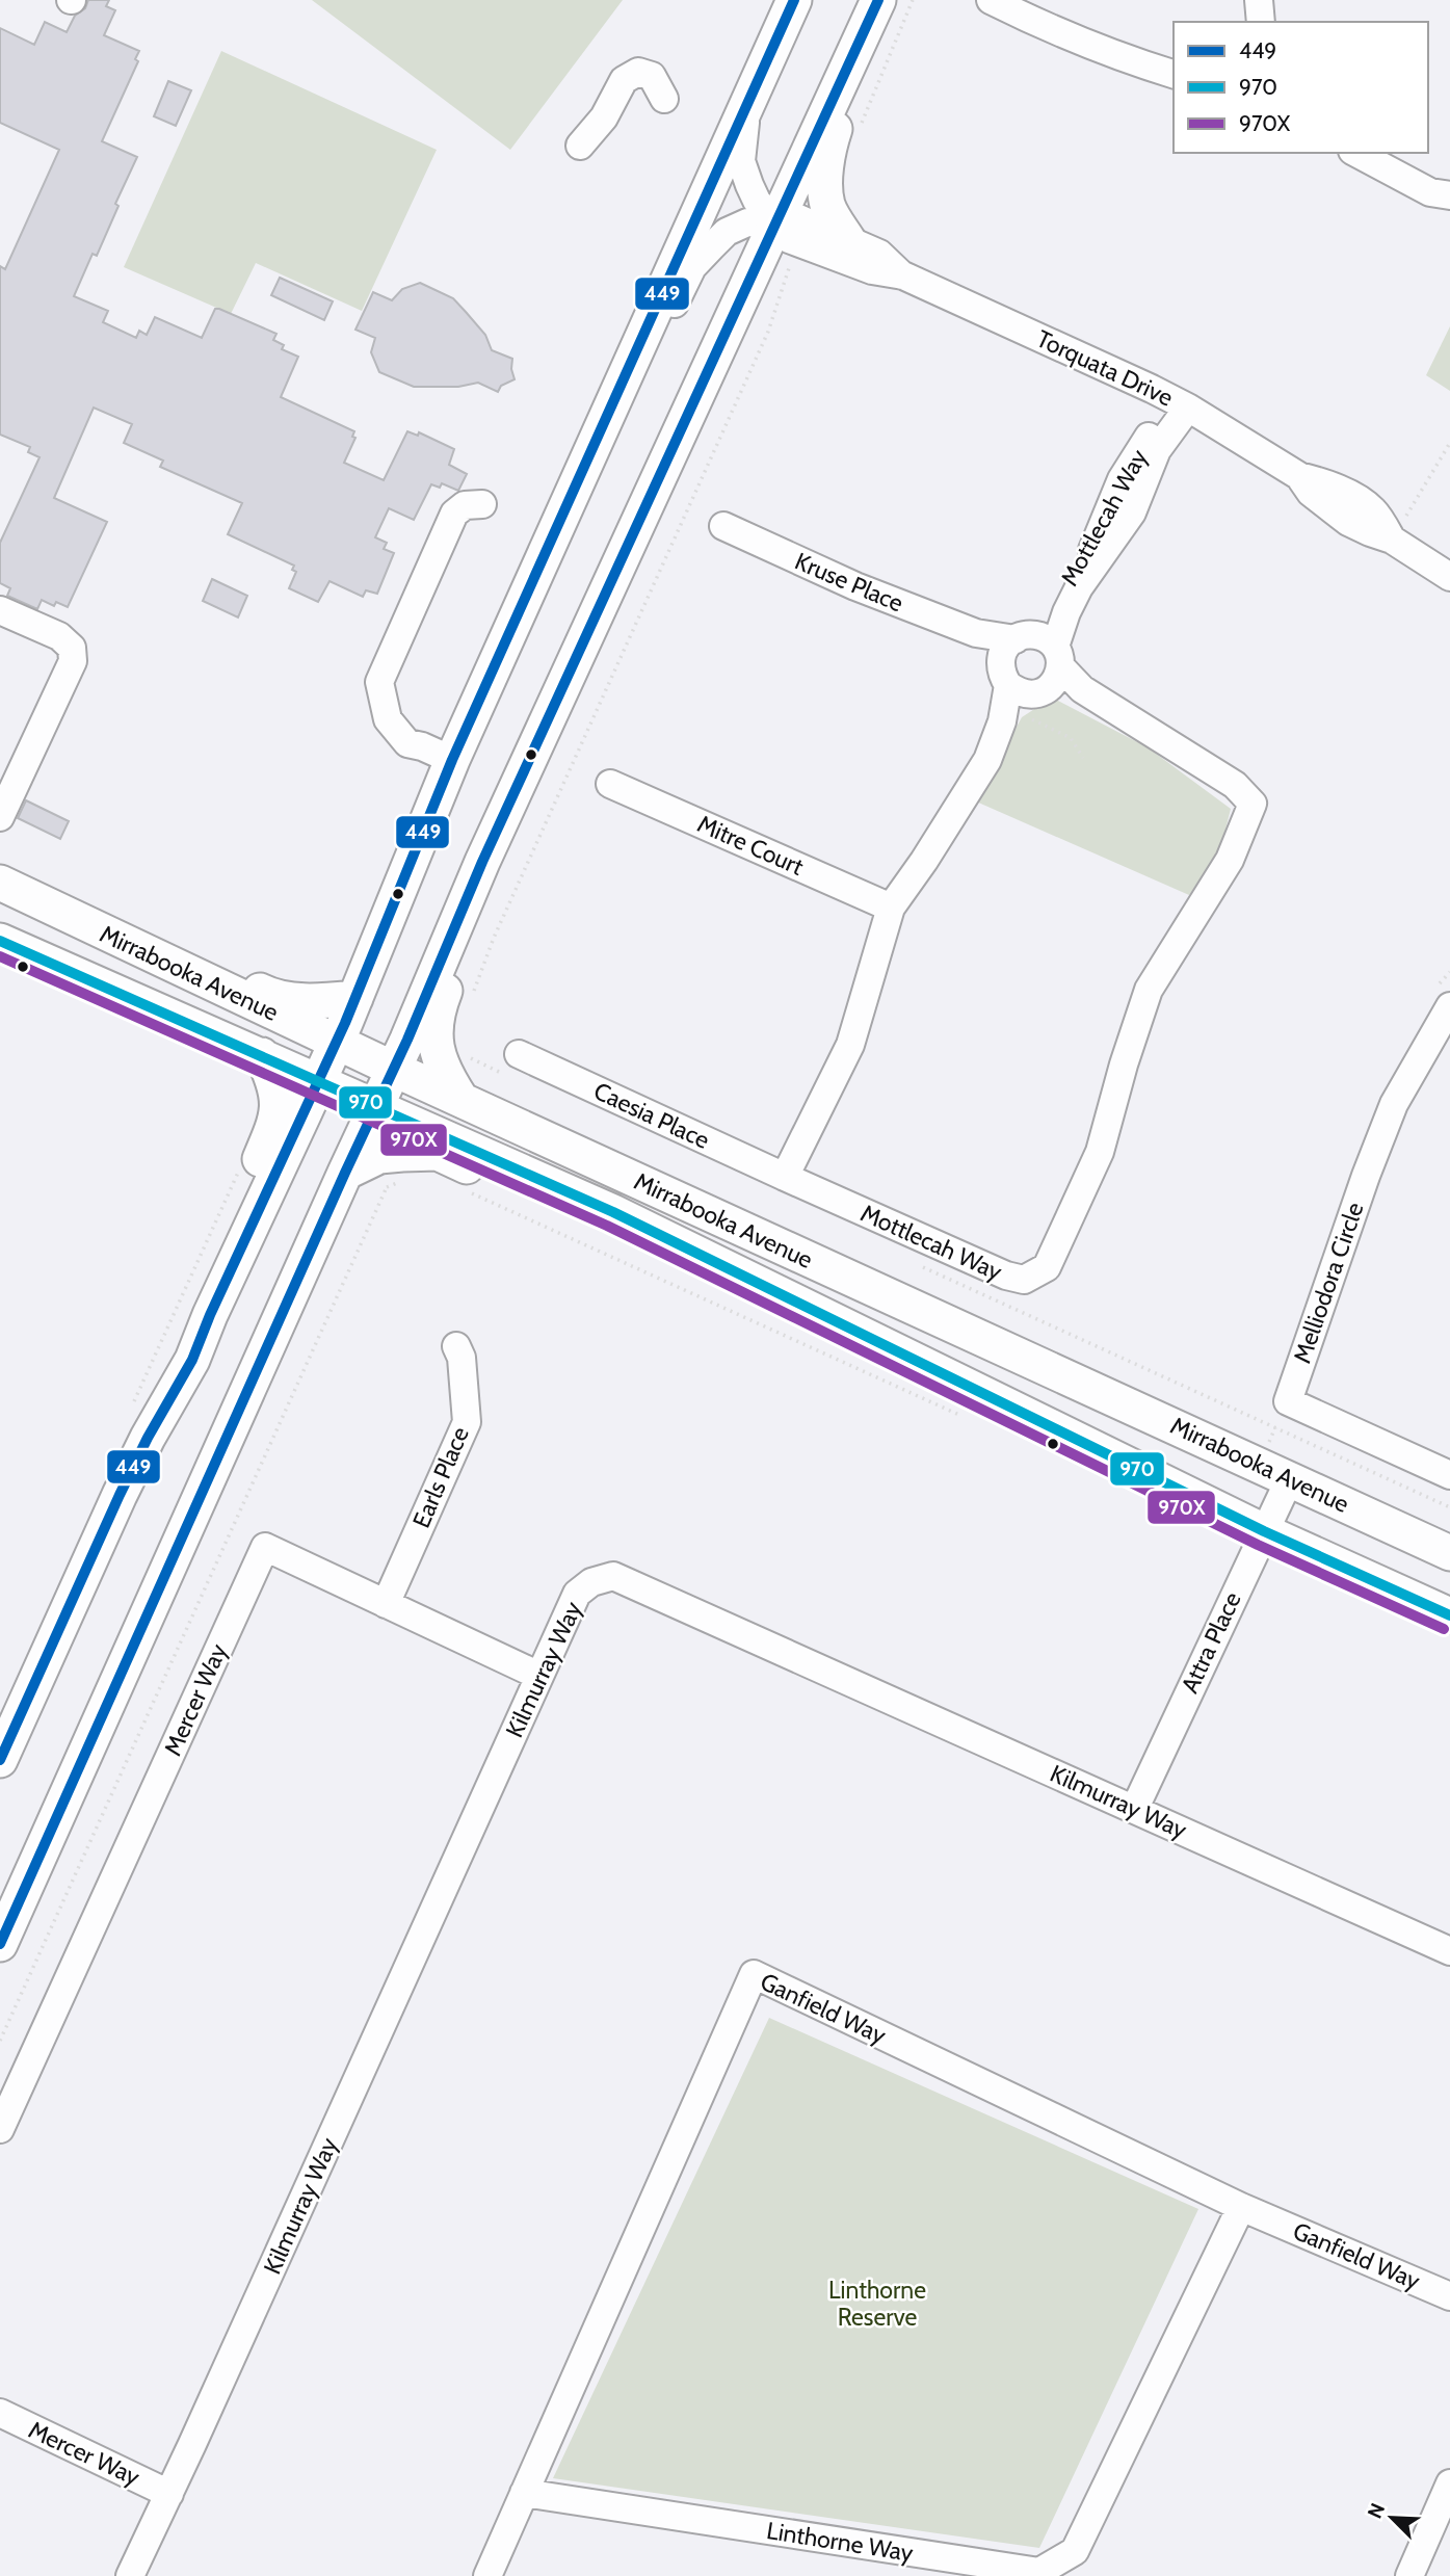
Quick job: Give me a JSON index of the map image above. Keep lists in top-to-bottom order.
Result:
{
  "streets": {
    "main road": ["Mirrabooka Avenue"],
    "street": [
      "Torquata Drive",
      "Mottlecah Way",
      "Kruse Place",
      "Mitre Court",
      "Caesia Place",
      "Melliodora Circle",
      "Earls Place",
      "Attra Place",
      "Kilmurray Way",
      "Mercer Way",
      "Ganfield Way",
      "Linthorne Way"
    ]
  },
  "crossings": [
    ["Torquata Drive", "Mottlecah Way"],
    ["Mottlecah Way", "Kruse Place"],
    ["Mottlecah Way", "Mitre Court"],
    ["Mottlecah Way", "Caesia Place"],
    ["Mirrabooka Avenue", "Attra Place"],
    ["Earls Place", "Mercer Way"],
    ["Attra Place", "Kilmurray Way"],
    ["Kilmurray Way", "Mercer Way"],
    ["Ganfield Way", "Linthorne Way"]
  ],
  "parks": ["Linthorne Reserve"],
  "lines": ["transit line 449", "transit line 970", "transit line 970X"],
  "legend": ["449", "970", "970X"],
  "north": "top left"
}
